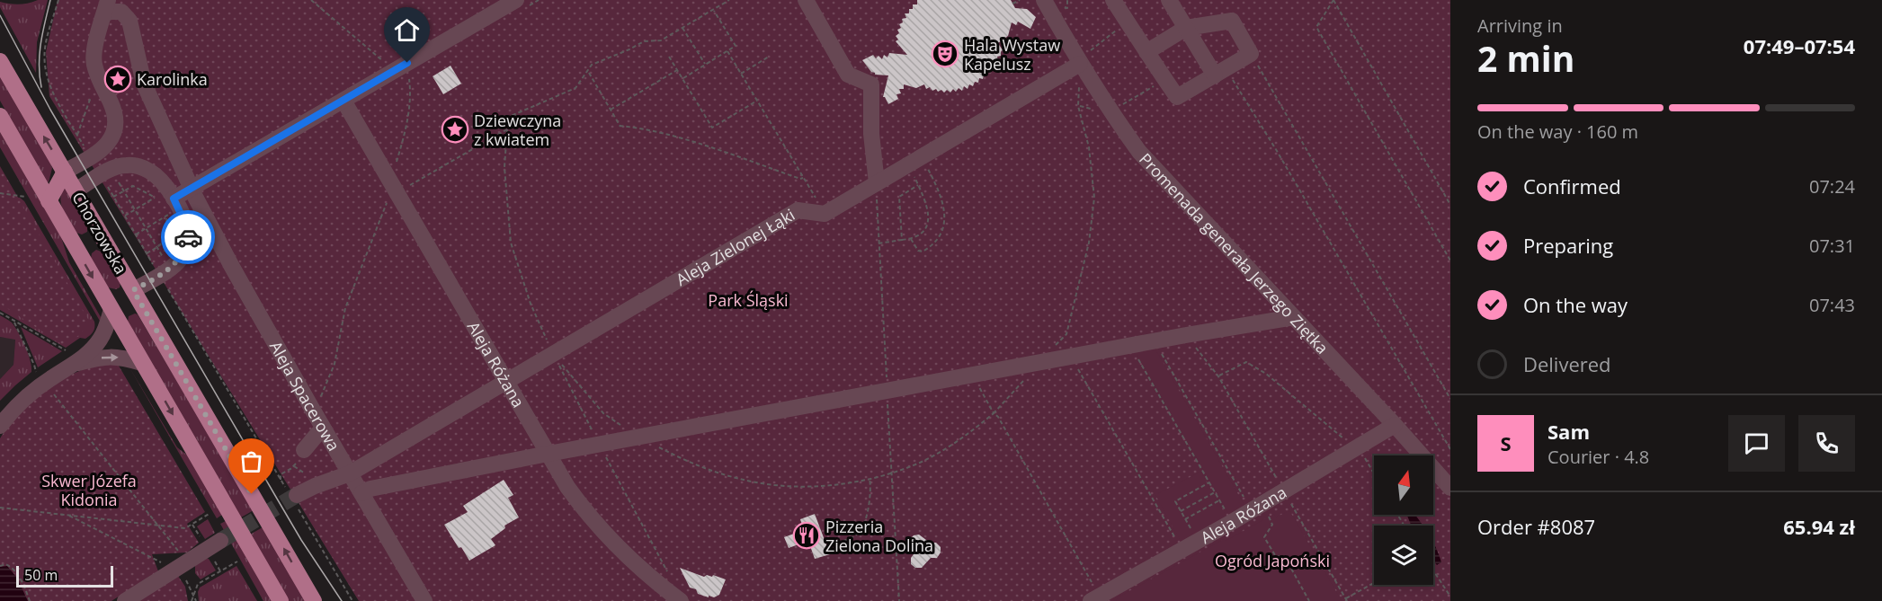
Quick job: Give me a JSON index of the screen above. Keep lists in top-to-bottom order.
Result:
{
  "streets": {
    "main road": ["Chorzowska"],
    "street": [
      "Aleja Zielonej Łąki",
      "Promenada generała Jerzego Ziętka",
      "Aleja Różana",
      "Aleja Spacerowa"
    ]
  },
  "crossings": [
    ["Aleja Zielonej Łąki", "Aleja Różana"],
    ["Aleja Zielonej Łąki", "Aleja Spacerowa"],
    ["Promenada generała Jerzego Ziętka", "Aleja Różana"]
  ],
  "parks": ["Park Śląski", "Skwer Józefa Kidonia", "Ogród Japoński"],
  "places": {
    "theatre": ["Hala Wystaw Kapelusz"],
    "place": ["Karolinka", "Dziewczyna z kwiatem"],
    "restaurant": ["Pizzeria Zielona Dolina"]
  },
  "scale_bar": "50 m",
  "north": "top",
  "page": {
    "heading": ["2 min", "Arriving in", "07:49–07:54"],
    "panel": [
      "Sam",
      "Courier · 4.8",
      "Order #8087",
      "65.94 zł"
    ],
    "bar": "On the way · 160 m",
    "list": [
      ["Confirmed", "07:24"],
      ["Preparing", "07:31"],
      ["On the way", "07:43"],
      "Delivered"
    ],
    "round": "S",
    "scale": "50 m"
  }
}
